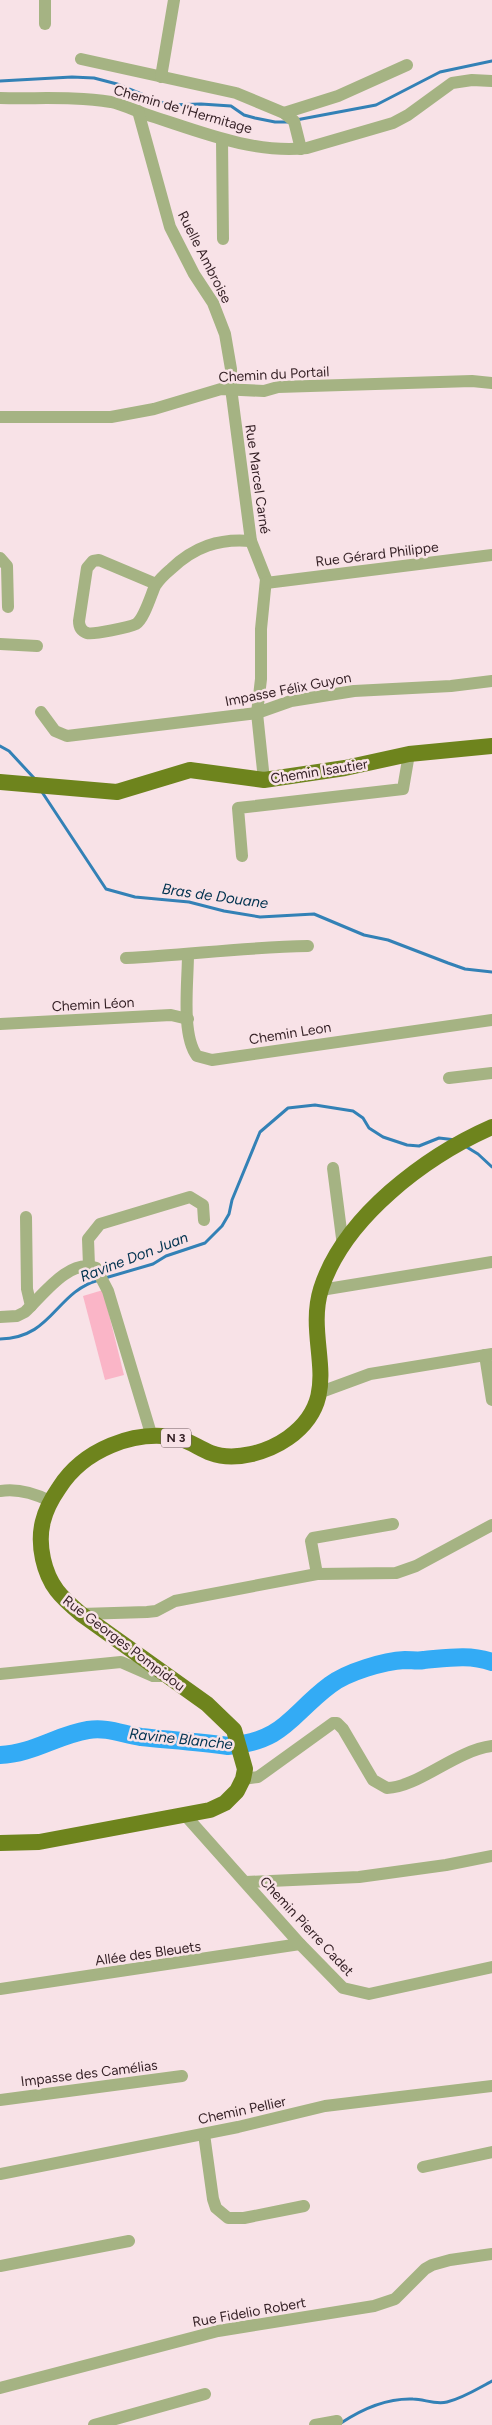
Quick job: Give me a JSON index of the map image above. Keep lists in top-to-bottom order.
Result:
{
  "streets": {
    "main road": ["Chemin Isautier", "N 3", "Rue Georges Pompidou"],
    "street": [
      "Chemin de l'Hermitage",
      "Ruelle Ambroise",
      "Chemin du Portail",
      "Rue Marcel Carné",
      "Rue Gérard Philippe",
      "Impasse Félix Guyon",
      "Chemin Léon",
      "Chemin Leon",
      "Chemin Pierre Cadet",
      "Allée des Bleuets",
      "Impasse des Camélias",
      "Chemin Pellier",
      "Rue Fidelio Robert"
    ]
  },
  "crossings": [
    ["Chemin de l'Hermitage", "Ruelle Ambroise"],
    ["Ruelle Ambroise", "Chemin du Portail"],
    ["Ruelle Ambroise", "Rue Marcel Carné"],
    ["Chemin du Portail", "Rue Marcel Carné"],
    ["Rue Marcel Carné", "Rue Gérard Philippe"],
    ["Rue Marcel Carné", "Impasse Félix Guyon"],
    ["Rue Marcel Carné", "Chemin Isautier"],
    ["Chemin Léon", "Chemin Leon"],
    ["Chemin Pierre Cadet", "Allée des Bleuets"]
  ],
  "water": ["Bras de Douane", "Ravine Don Juan", "Ravine Blanche"]
}
